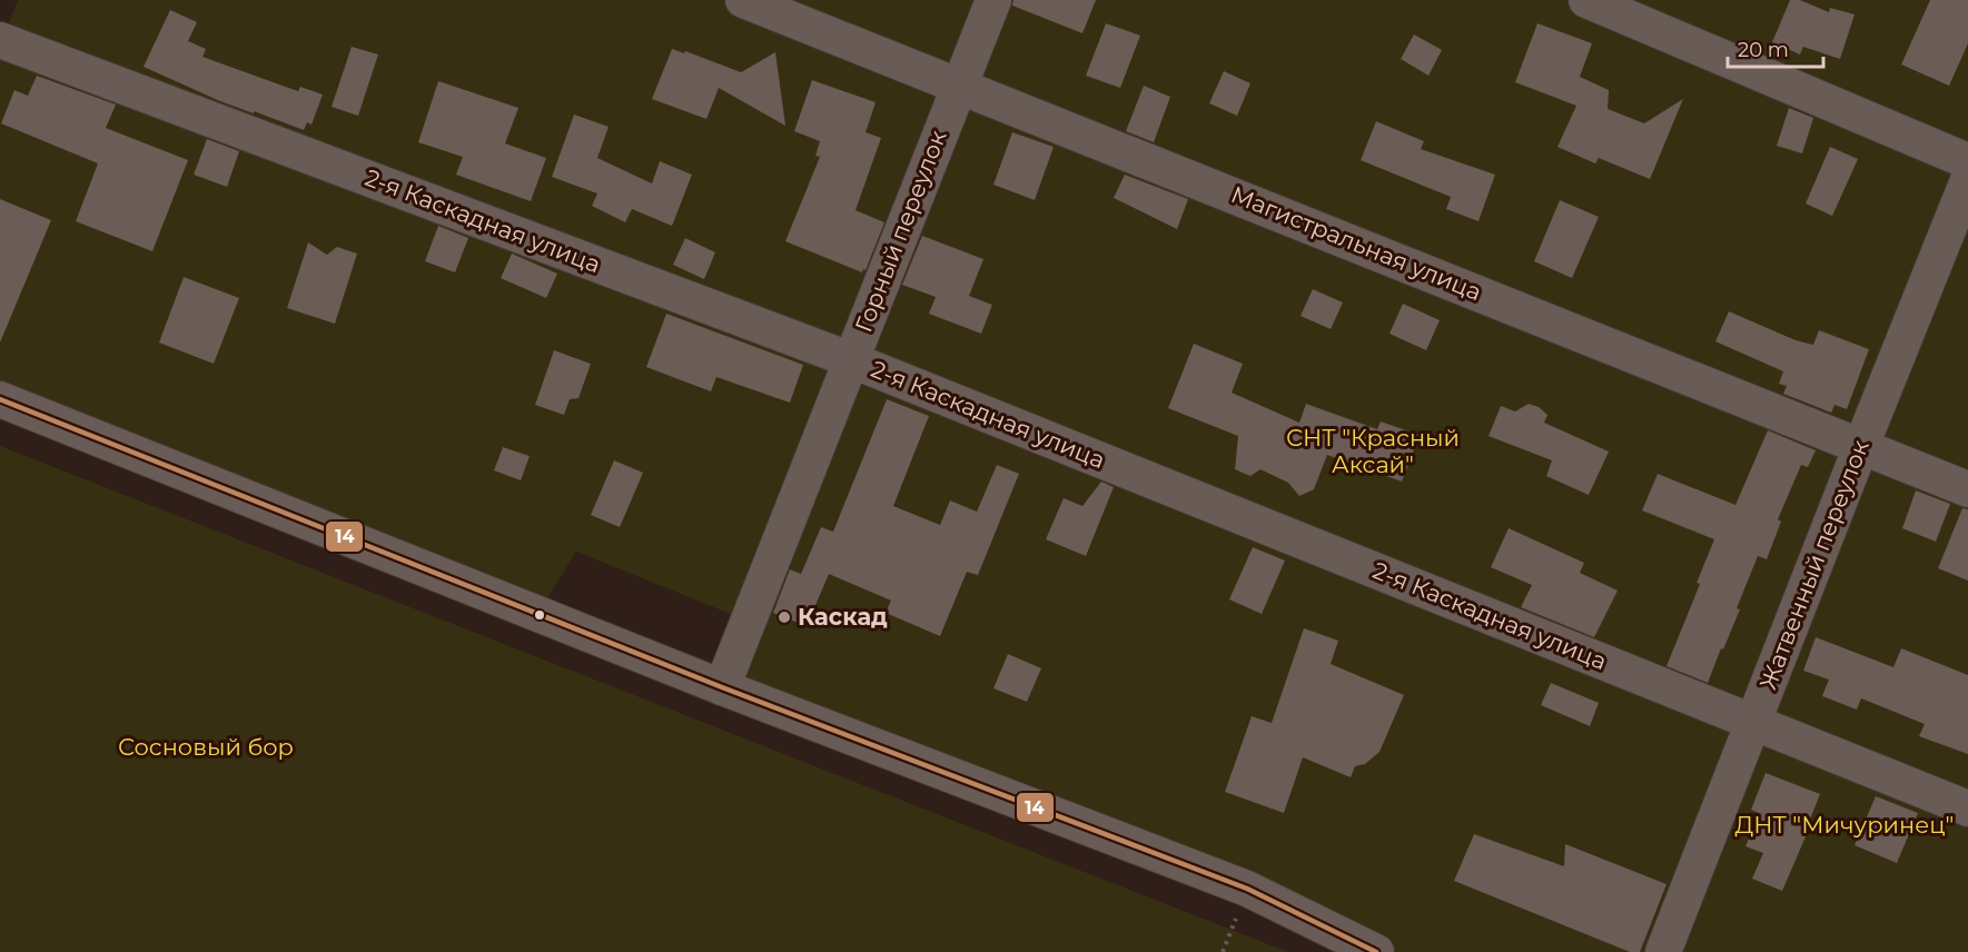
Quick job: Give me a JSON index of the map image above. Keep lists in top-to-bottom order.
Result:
{
  "streets": {
    "street": [
      "2-я Каскадная улица",
      "Горный переулок",
      "Магистральная улица",
      "Жатвенный переулок"
    ]
  },
  "crossings": [
    ["2-я Каскадная улица", "Горный переулок"],
    ["2-я Каскадная улица", "Жатвенный переулок"],
    ["Горный переулок", "Магистральная улица"],
    ["Магистральная улица", "Жатвенный переулок"]
  ],
  "parks": ["СНТ \"Красный Аксай\"", "Сосновый бор", "ДНТ \"Мичуринец\""],
  "places": ["Каскад"],
  "lines": ["transit line 14"],
  "scale_bar": "20 m"
}
